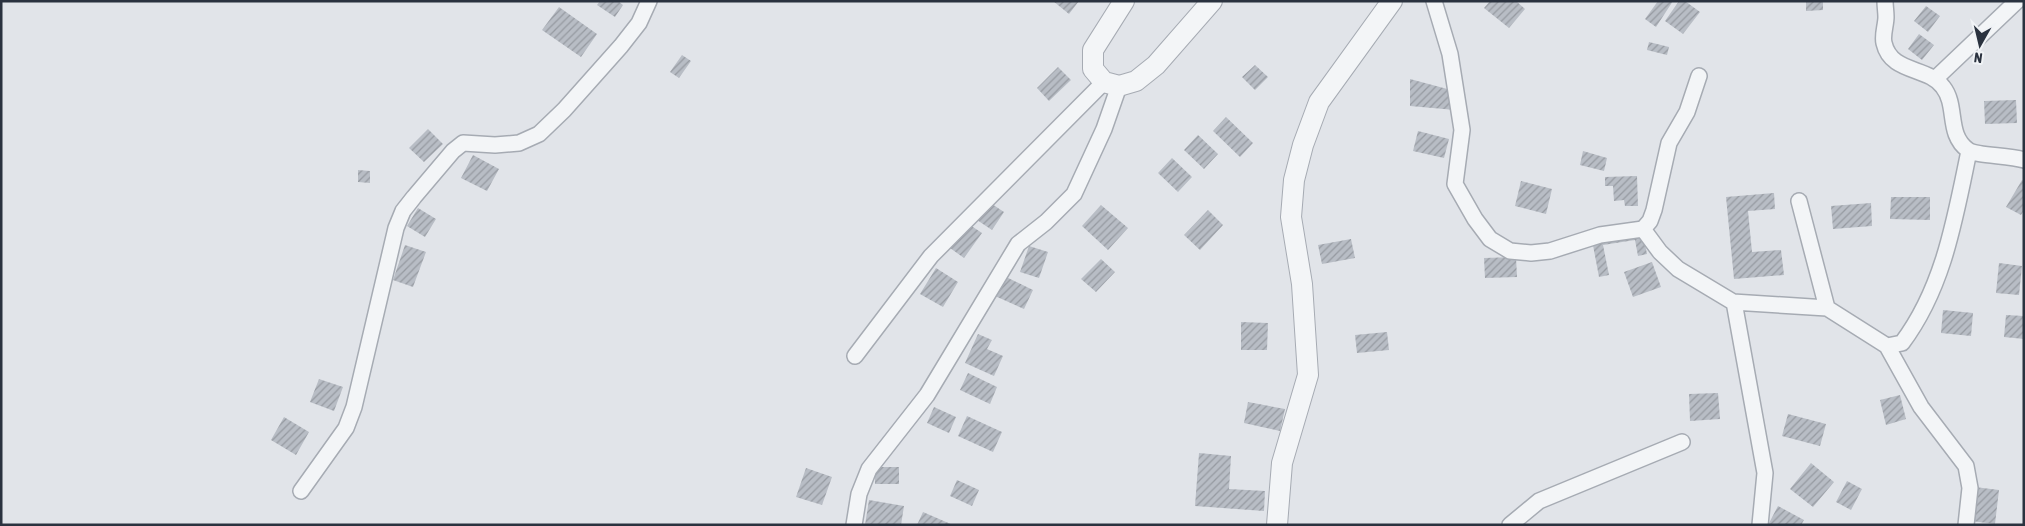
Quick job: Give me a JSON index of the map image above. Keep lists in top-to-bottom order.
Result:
{
  "north": "bottom"
}
